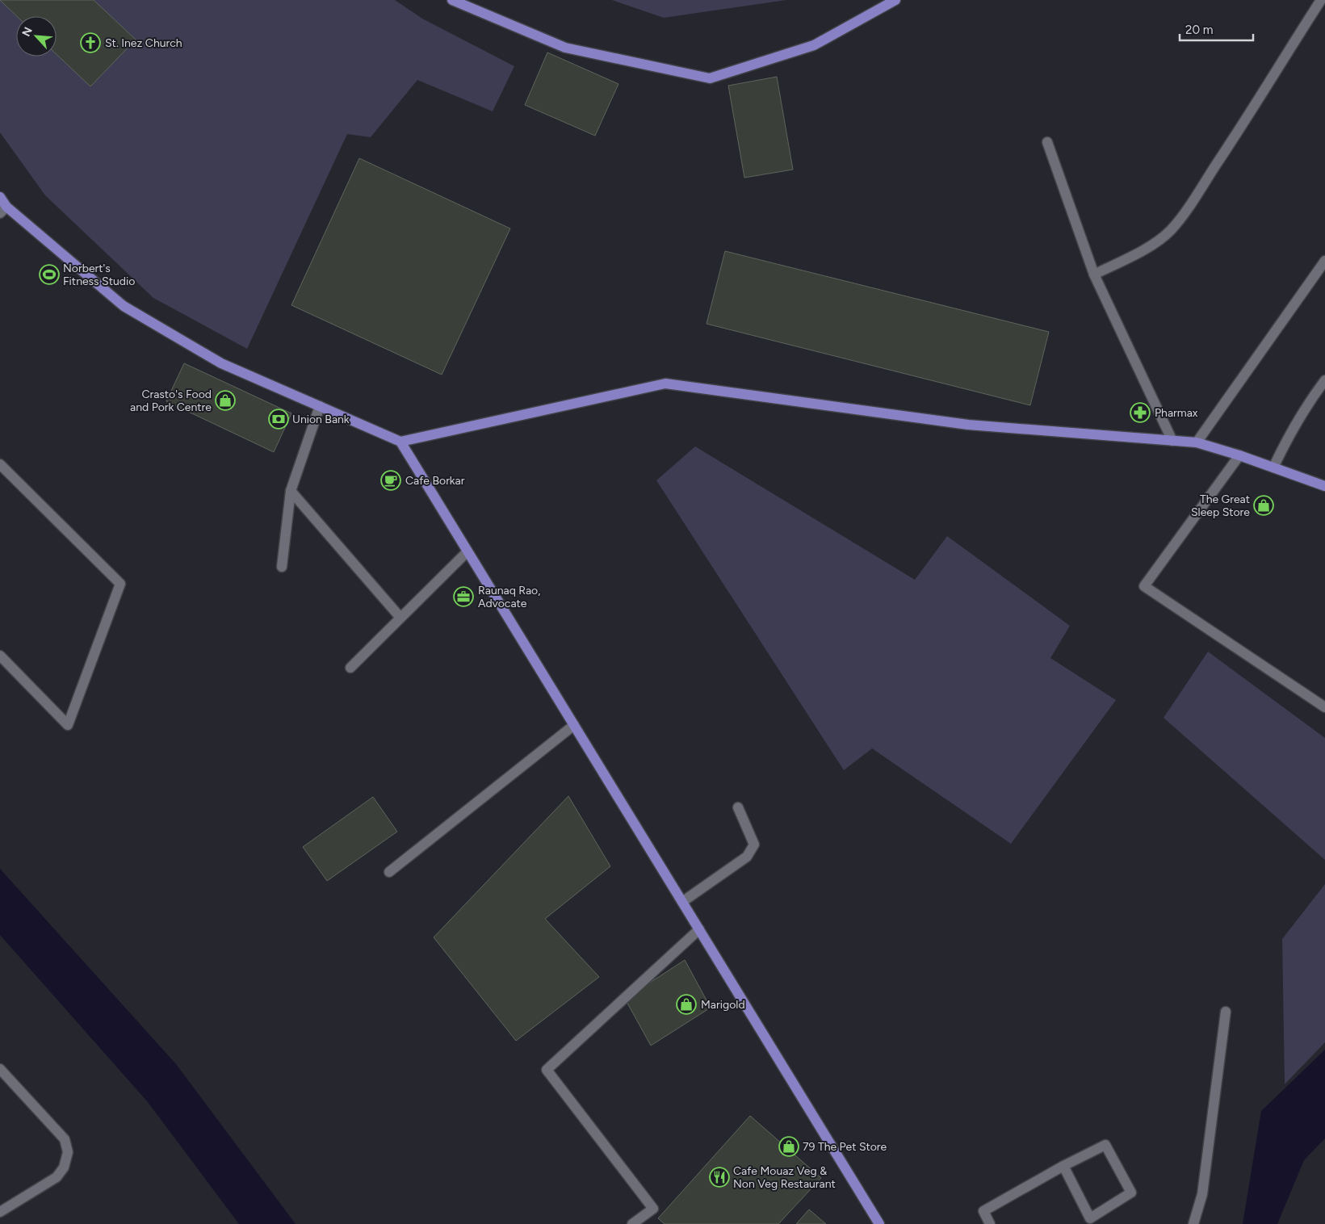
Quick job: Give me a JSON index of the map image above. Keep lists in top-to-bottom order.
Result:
{
  "places": {
    "church": ["St. Inez Church"],
    "sports": ["Norbert's Fitness Studio"],
    "shop": [
      "Crasto's Food and Pork Centre",
      "The Great Sleep Store",
      "Marigold",
      "79 The Pet Store"
    ],
    "pharmacy": ["Pharmax"],
    "bank": ["Union Bank"],
    "cafe": ["Cafe Borkar"],
    "office": ["Raunaq Rao, Advocate"],
    "restaurant": ["Cafe Mouaz Veg & Non Veg Restaurant"]
  },
  "scale_bar": "20 m",
  "north": "top left"
}
